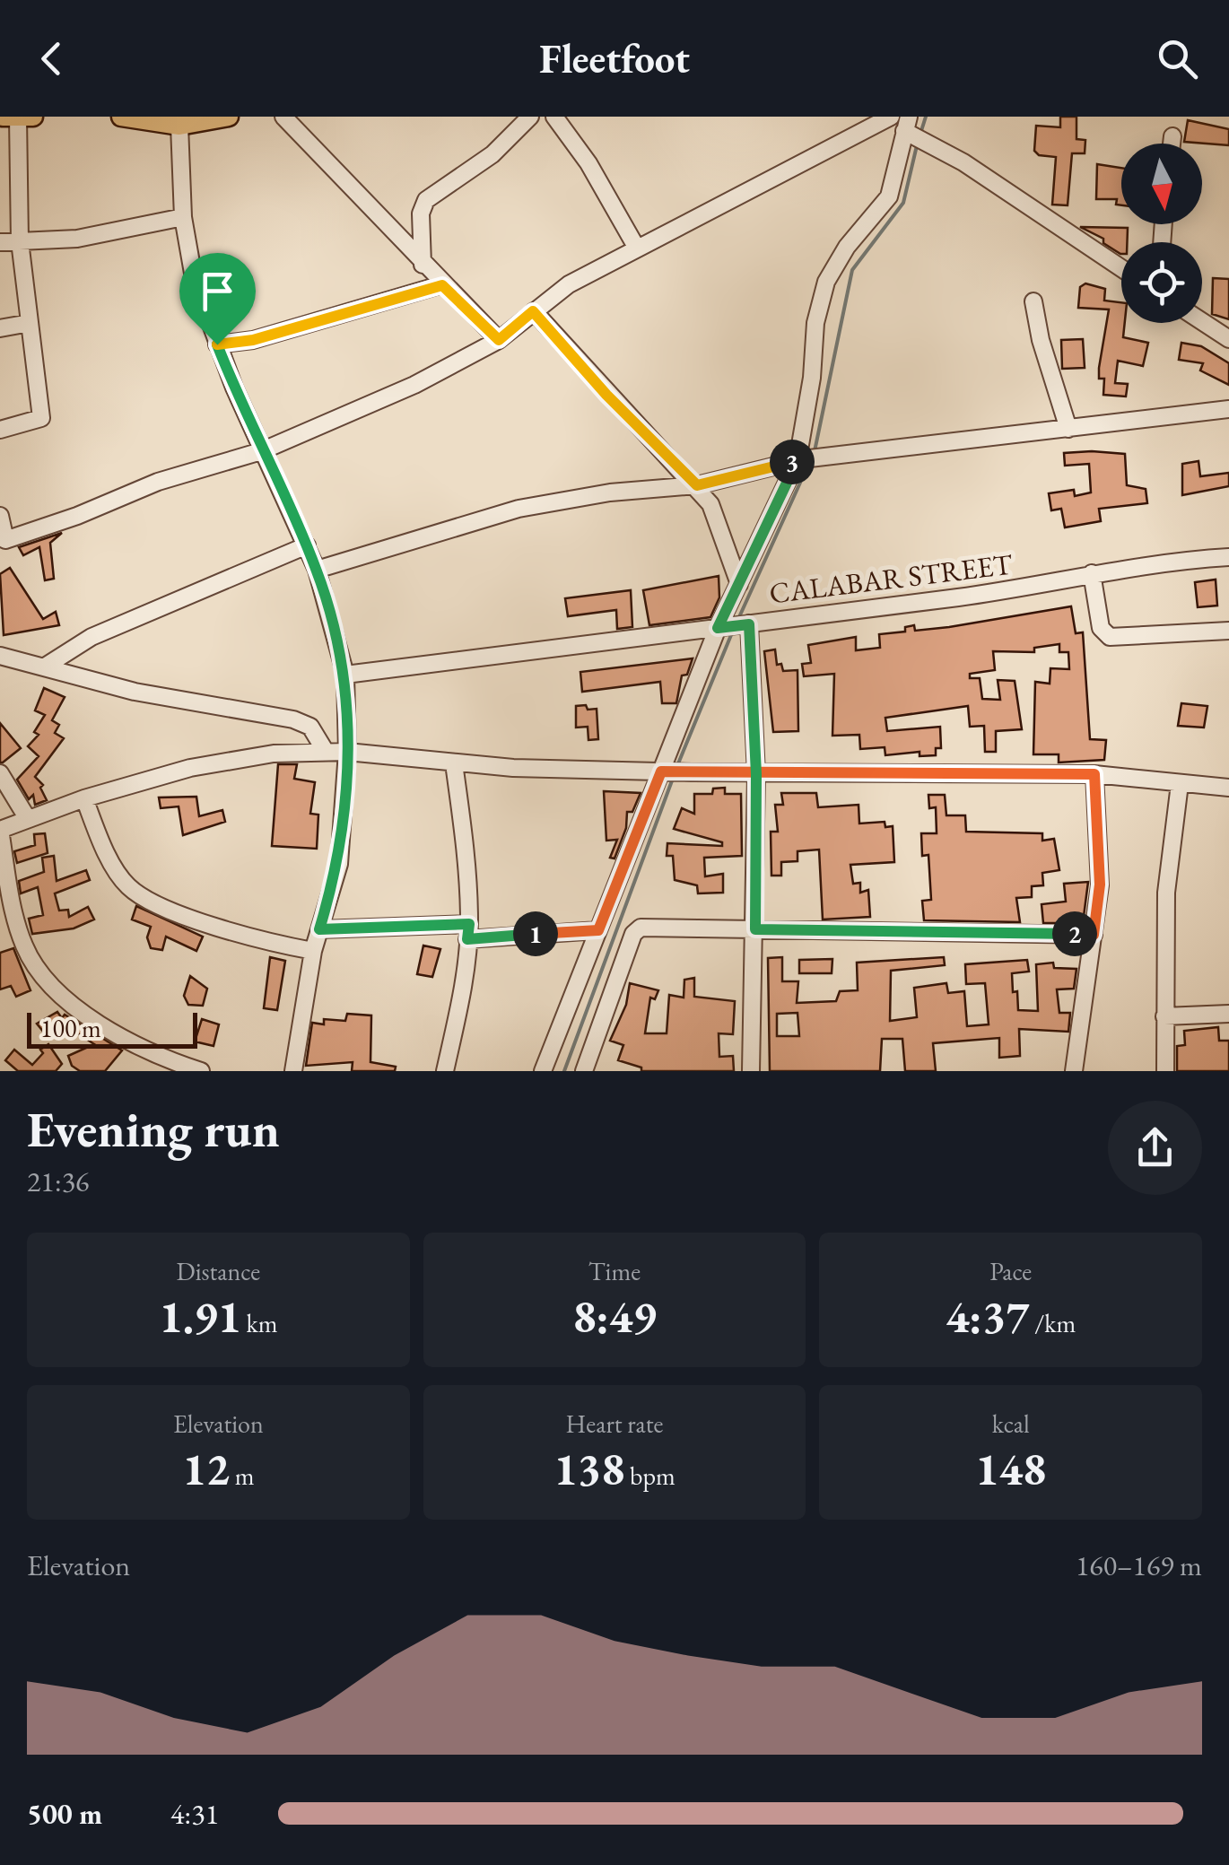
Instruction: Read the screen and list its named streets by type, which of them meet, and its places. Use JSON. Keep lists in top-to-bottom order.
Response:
{
  "streets": {
    "street": ["CALABAR STREET"]
  },
  "scale_bar": "100 m",
  "north": "bottom",
  "page": {
    "header": "Fleetfoot",
    "pins": ["3", "1", "2"],
    "scale": "100 m",
    "heading": ["Evening run", "21:36"],
    "stats": [
      ["Distance", "1.91 km"],
      ["Time", "8:49"],
      ["Pace", "4:37 /km"],
      ["Elevation", "12 m"],
      ["Heart rate", "138 bpm"],
      ["kcal", "148"]
    ],
    "chart": ["Elevation", "160–169 m"],
    "list": [
      {
        "name": "500 m",
        "note": "4:31"
      }
    ]
  }
}
